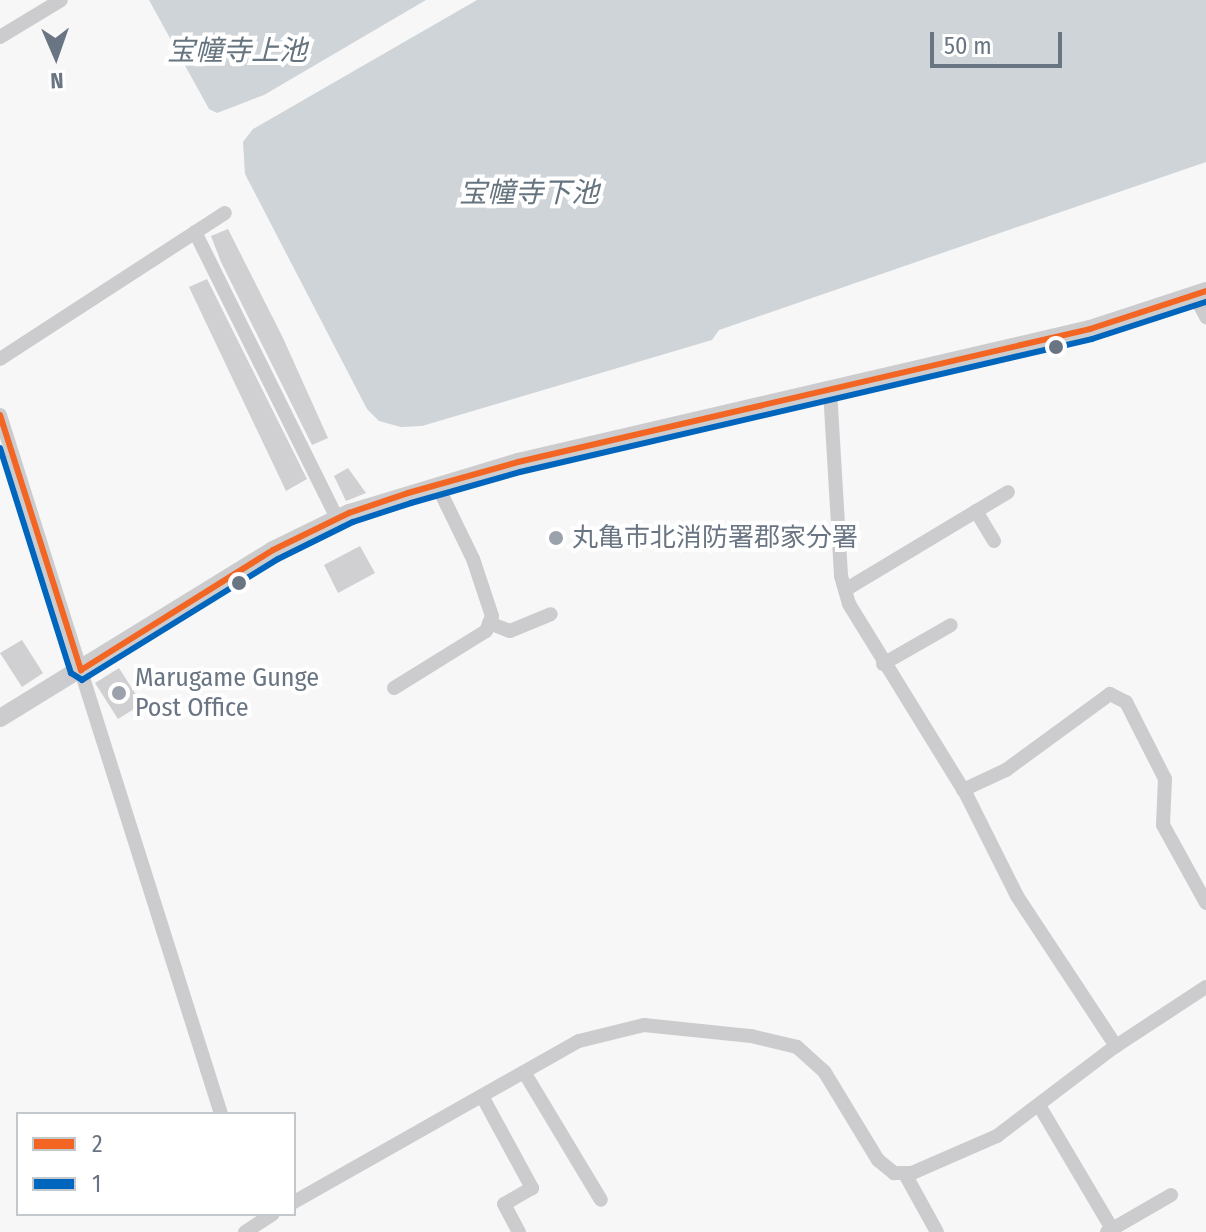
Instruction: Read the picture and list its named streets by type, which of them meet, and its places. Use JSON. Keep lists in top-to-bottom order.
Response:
{
  "water": ["宝幢寺上池", "宝幢寺下池"],
  "places": ["丸亀市北消防署郡家分署", "Marugame Gunge Post Office"],
  "lines": ["transit line 2", "transit line 1"],
  "legend": ["2", "1"],
  "scale_bar": "50 m",
  "north": "bottom"
}
